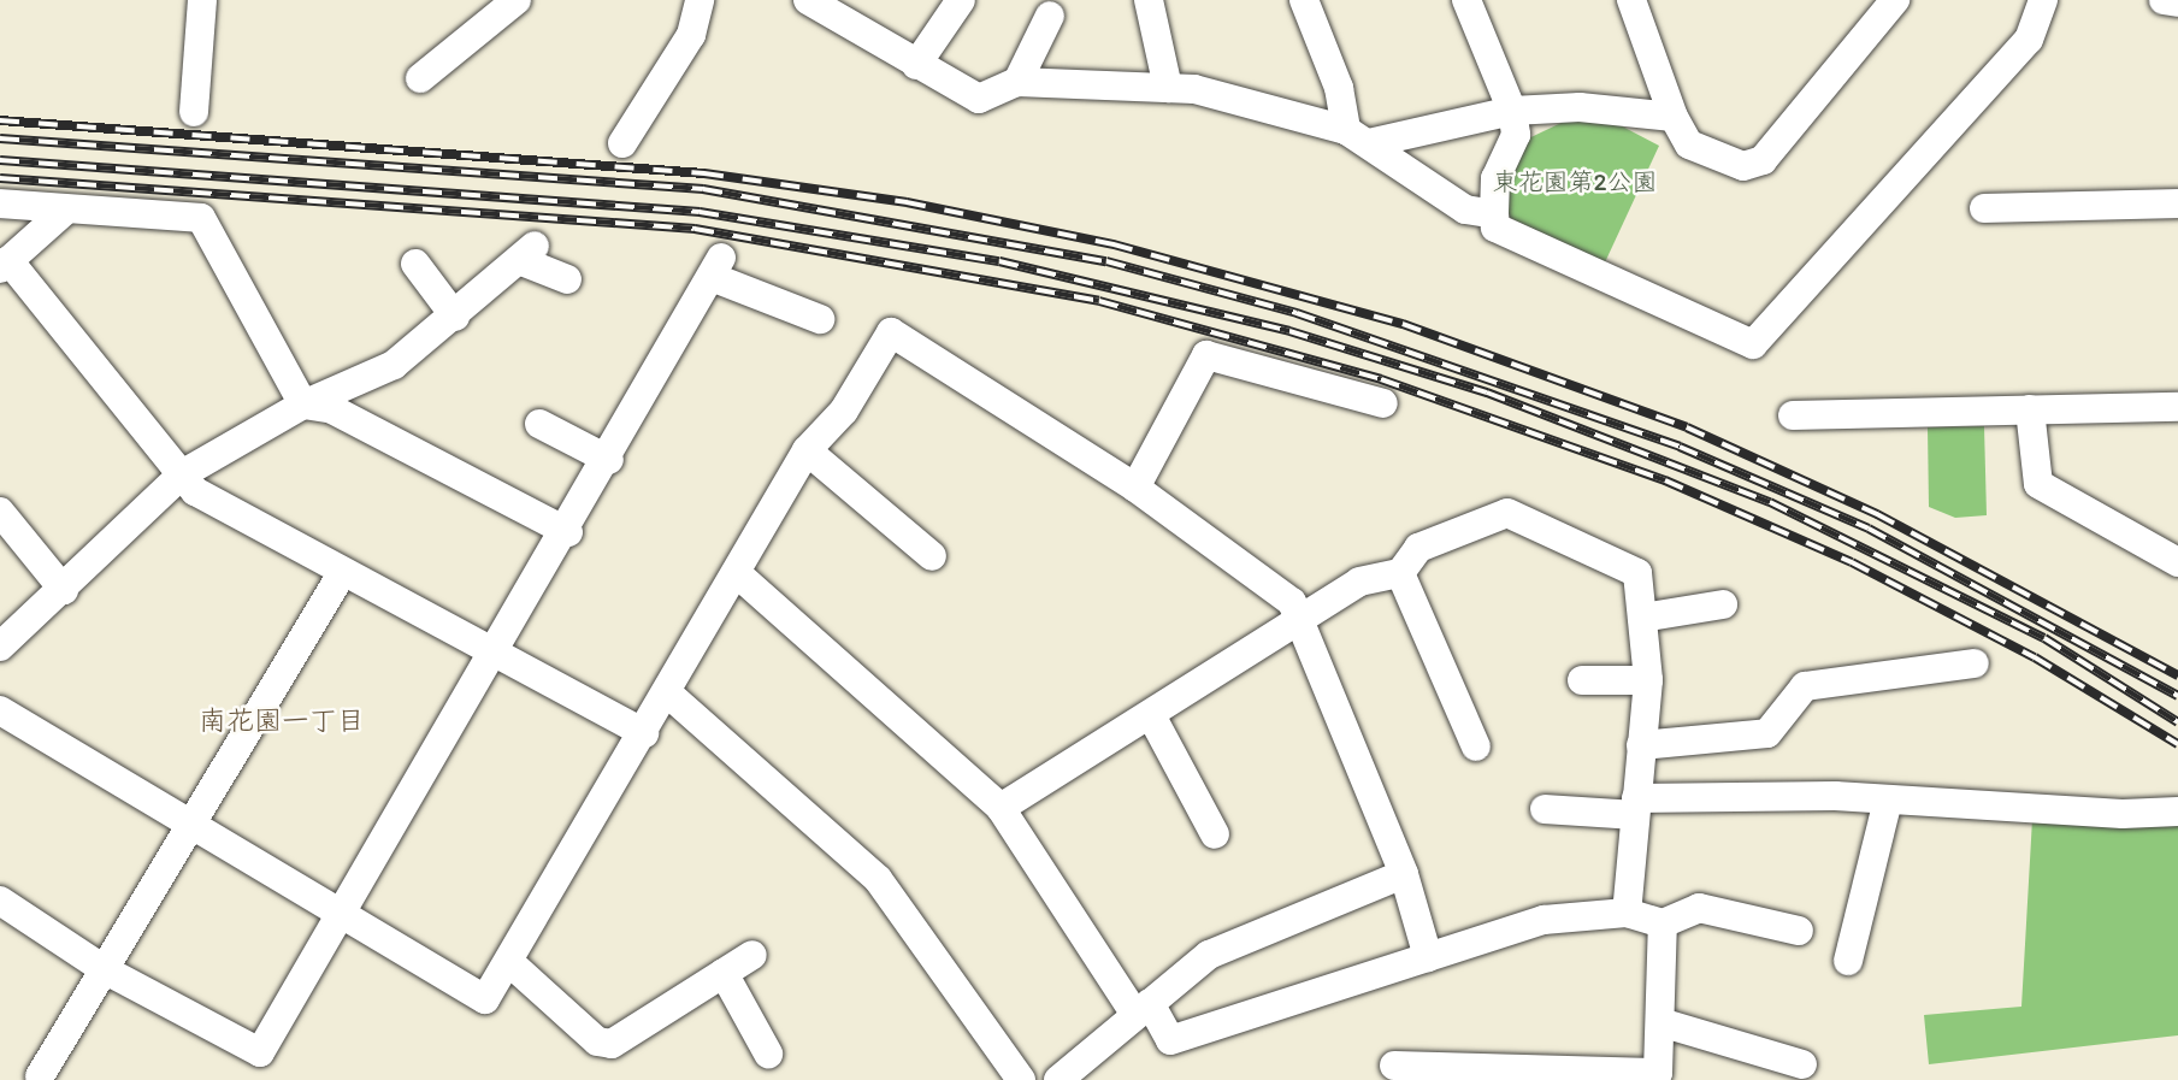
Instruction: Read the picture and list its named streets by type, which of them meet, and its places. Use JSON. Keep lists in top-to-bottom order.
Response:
{
  "districts": ["南花園一丁目"],
  "parks": ["東花園第2公園"]
}
